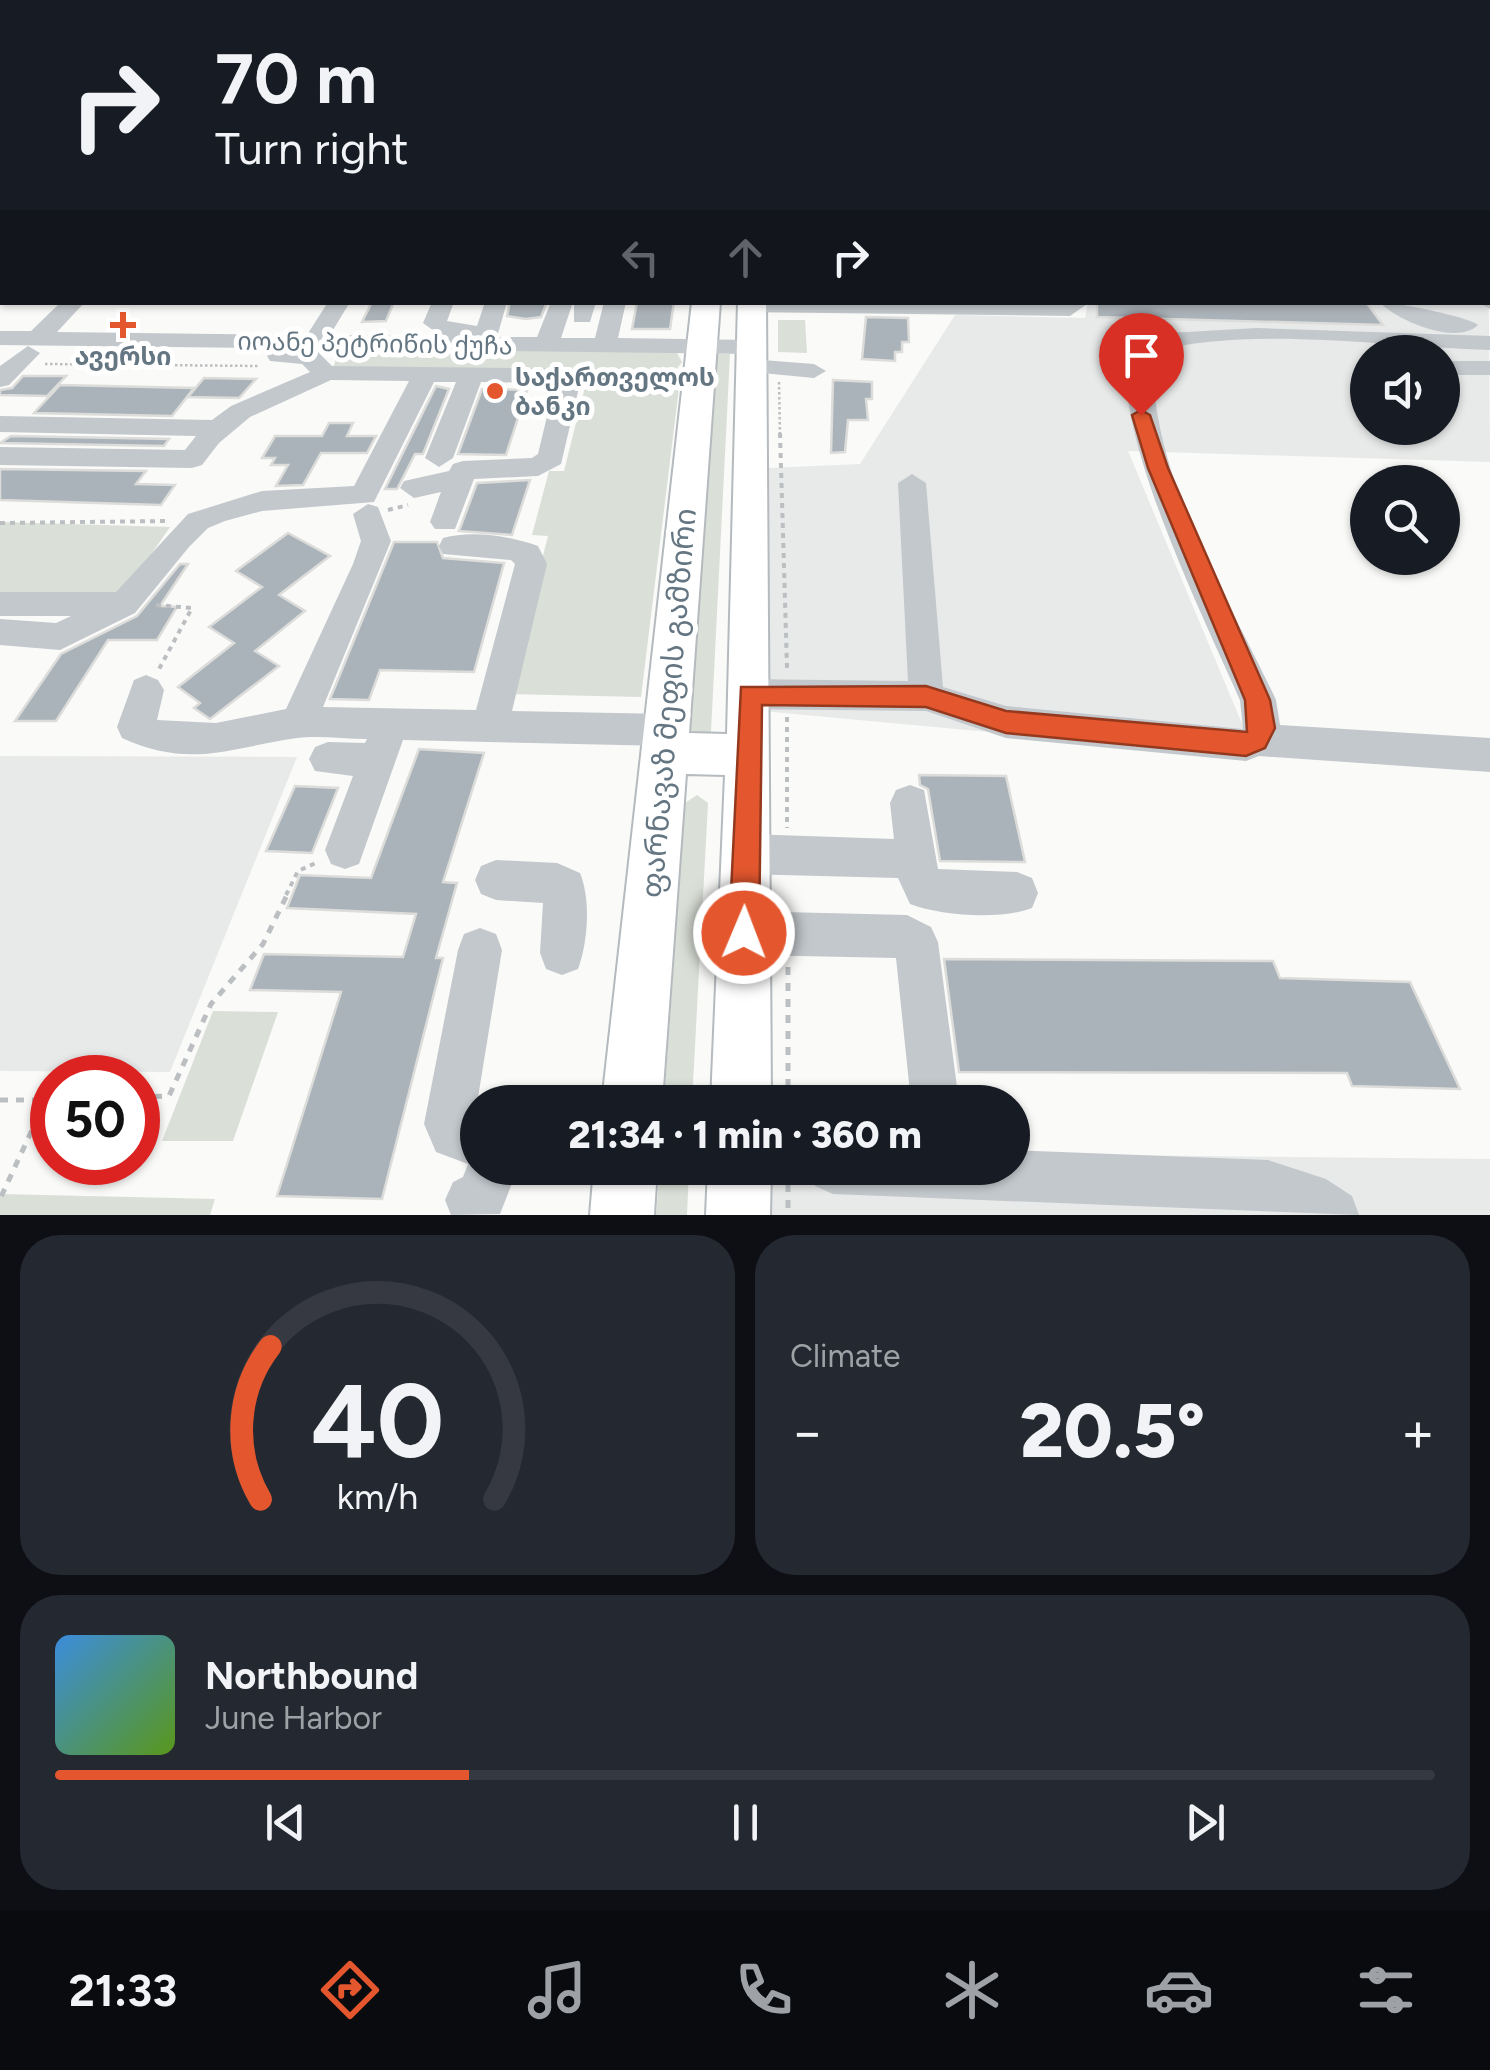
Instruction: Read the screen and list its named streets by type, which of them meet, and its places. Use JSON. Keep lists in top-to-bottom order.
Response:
{
  "streets": {
    "main road": ["ფარნავაზ მეფის გამზირი"],
    "street": ["იოანე პეტრიწის ქუჩა"]
  },
  "crossings": [
    ["იოანე პეტრიწის ქუჩა", "ფარნავაზ მეფის გამზირი"]
  ],
  "places": {
    "health": ["ავერსი"],
    "other": ["საქართველოს ბანკი"]
  },
  "page": {
    "turn": ["70 m", "Turn right"],
    "limit": "50",
    "trip": "21:34 · 1 min · 360 m",
    "tile": "Climate",
    "heat": ["−", "20.5°", "+"],
    "song": ["Northbound", "June Harbor"],
    "tabs": "21:33",
    "gauge": ["40", "km/h"]
  }
}
